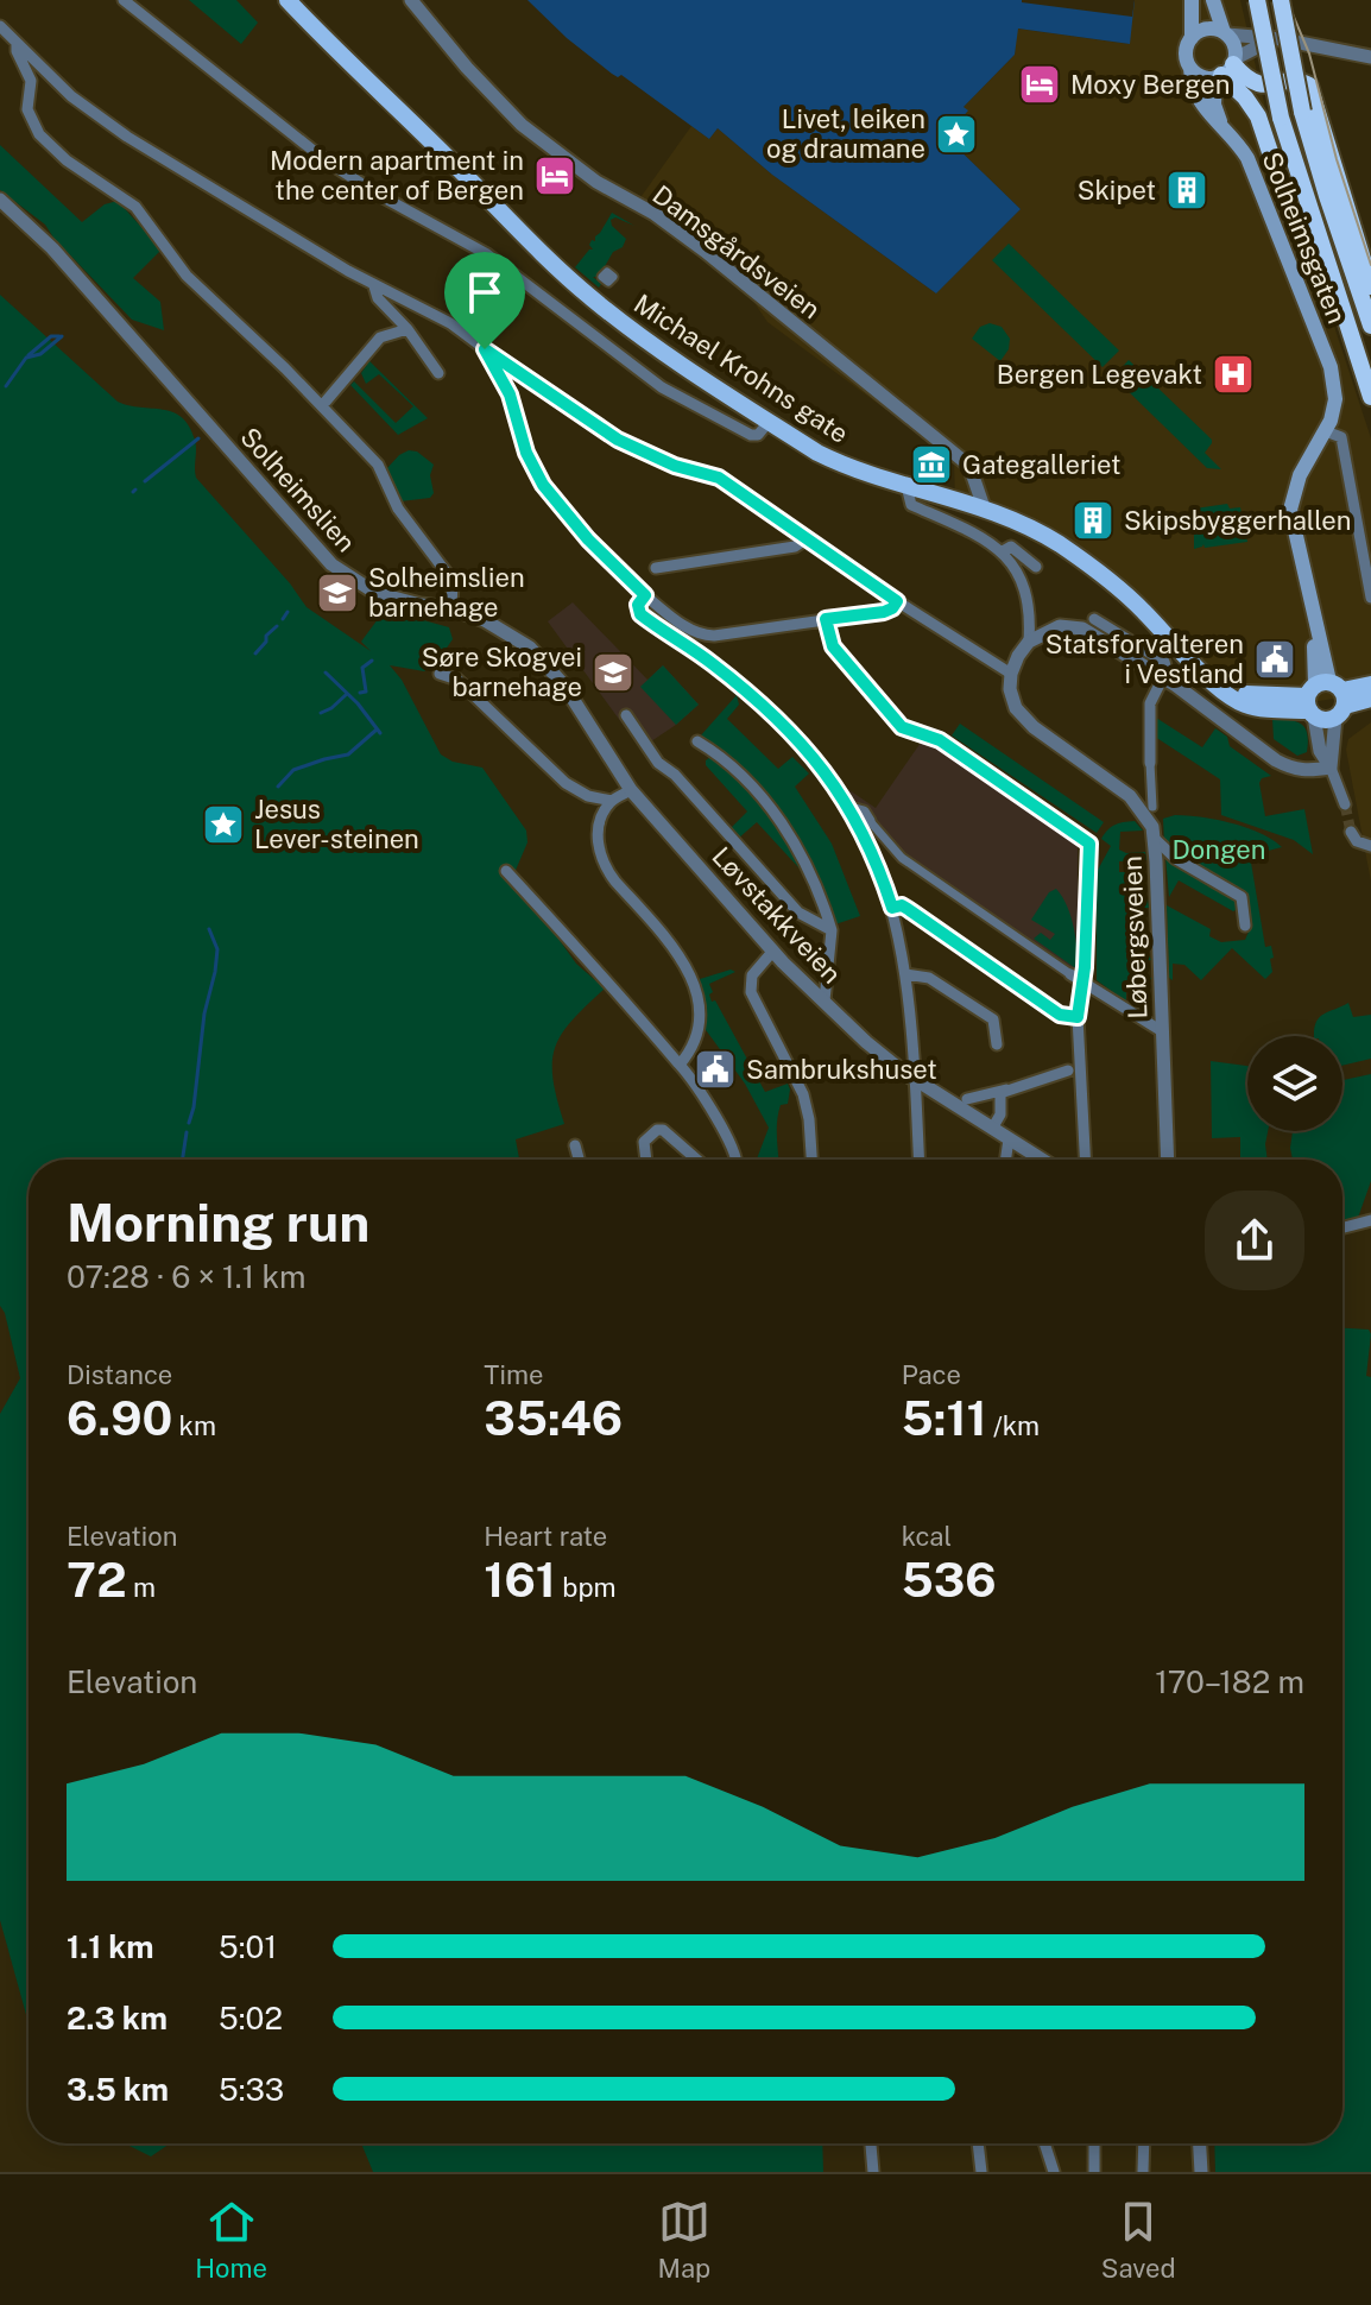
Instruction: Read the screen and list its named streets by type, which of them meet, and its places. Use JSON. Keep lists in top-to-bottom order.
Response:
{
  "streets": {
    "main road": ["Solheimsgaten", "Michael Krohns gate"],
    "street": [
      "Damsgårdsveien",
      "Solheimslien",
      "Løvstakkveien",
      "Løbergsveien"
    ]
  },
  "crossings": [
    ["Solheimsgaten", "Michael Krohns gate"],
    ["Damsgårdsveien", "Michael Krohns gate"],
    ["Solheimslien", "Løvstakkveien"]
  ],
  "parks": ["Dongen"],
  "places": {
    "hotel": ["Moxy Bergen", "Modern apartment in the center of Bergen"],
    "place": ["Livet, leiken og draumane", "Jesus Lever-steinen"],
    "building": ["Skipet", "Skipsbyggerhallen"],
    "hospital": ["Bergen Legevakt"],
    "museum": ["Gategalleriet"],
    "school or university": ["Solheimslien barnehage", "Søre Skogvei barnehage"],
    "public building": ["Statsforvalteren i Vestland", "Sambrukshuset"]
  },
  "page": {
    "heading": ["Morning run", "07:28 · 6 × 1.1 km"],
    "stats": [
      ["Distance", "6.90 km"],
      ["Time", "35:46"],
      ["Pace", "5:11 /km"],
      ["Elevation", "72 m"],
      ["Heart rate", "161 bpm"],
      ["kcal", "536"]
    ],
    "chart": ["Elevation", "170–182 m"],
    "list": [
      {
        "name": "1.1 km",
        "note": "5:01"
      },
      {
        "name": "2.3 km",
        "note": "5:02"
      },
      {
        "name": "3.5 km",
        "note": "5:33"
      }
    ],
    "tabs": ["Home", "Map", "Saved"]
  }
}
